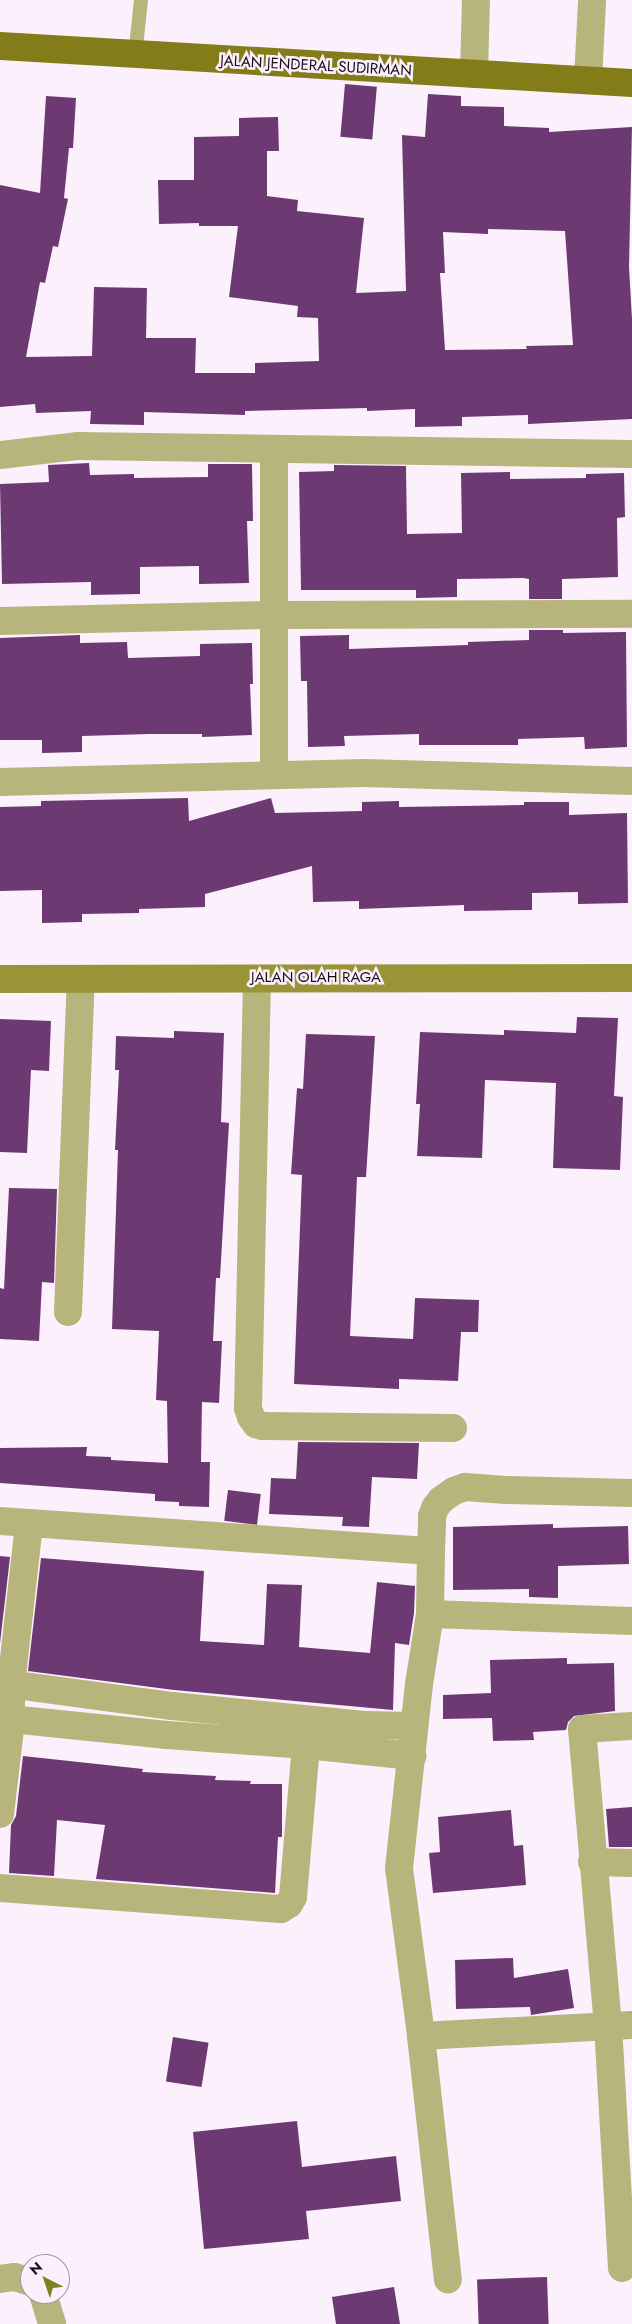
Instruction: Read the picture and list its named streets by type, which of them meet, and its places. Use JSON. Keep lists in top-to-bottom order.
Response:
{
  "streets": {
    "main road": ["JALAN JENDERAL SUDIRMAN"],
    "street": ["JALAN OLAH RAGA"]
  },
  "north": "top left"
}
